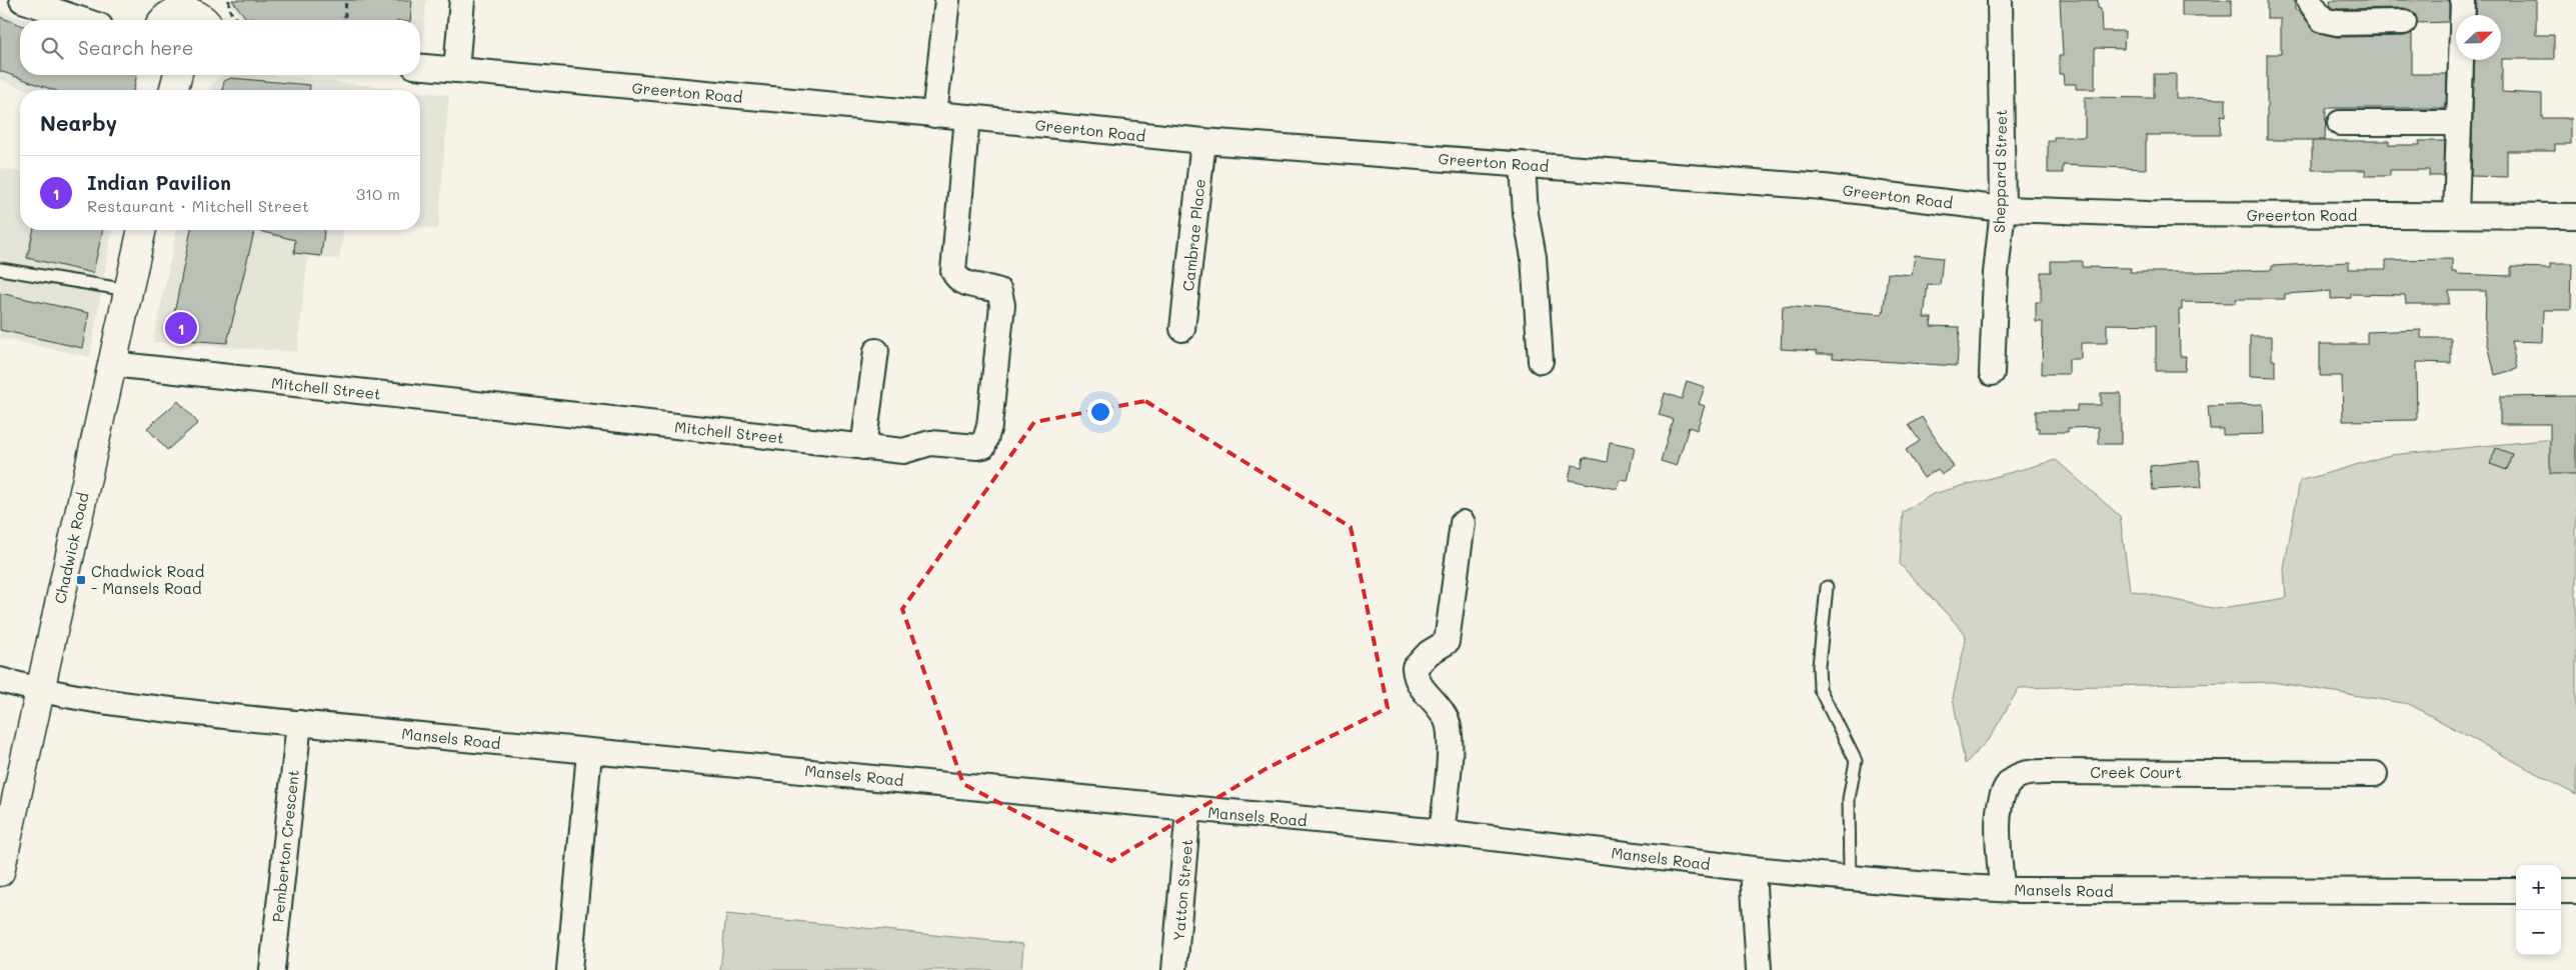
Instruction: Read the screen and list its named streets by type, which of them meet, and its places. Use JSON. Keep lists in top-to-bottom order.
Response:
{
  "streets": {
    "street": [
      "Greerton Road",
      "Sheppard Street",
      "Cambrae Place",
      "Mitchell Street",
      "Chadwick Road",
      "Mansels Road",
      "Creek Court",
      "Pemberton Crescent",
      "Yatton Street"
    ]
  },
  "crossings": [
    ["Greerton Road", "Sheppard Street"],
    ["Greerton Road", "Cambrae Place"],
    ["Greerton Road", "Mitchell Street"],
    ["Mitchell Street", "Chadwick Road"],
    ["Chadwick Road", "Mansels Road"],
    ["Mansels Road", "Creek Court"],
    ["Mansels Road", "Pemberton Crescent"],
    ["Mansels Road", "Yatton Street"]
  ],
  "places": {
    "transit": ["Chadwick Road - Mansels Road"]
  },
  "north": "right",
  "page": {
    "search": "Search here",
    "heading": "Nearby",
    "list": [
      {
        "mark": "1",
        "name": "Indian Pavilion",
        "note": "Restaurant · Mitchell Street",
        "value": "310 m"
      }
    ],
    "pins": "1",
    "map_buttons": ["+", "−"]
  }
}
